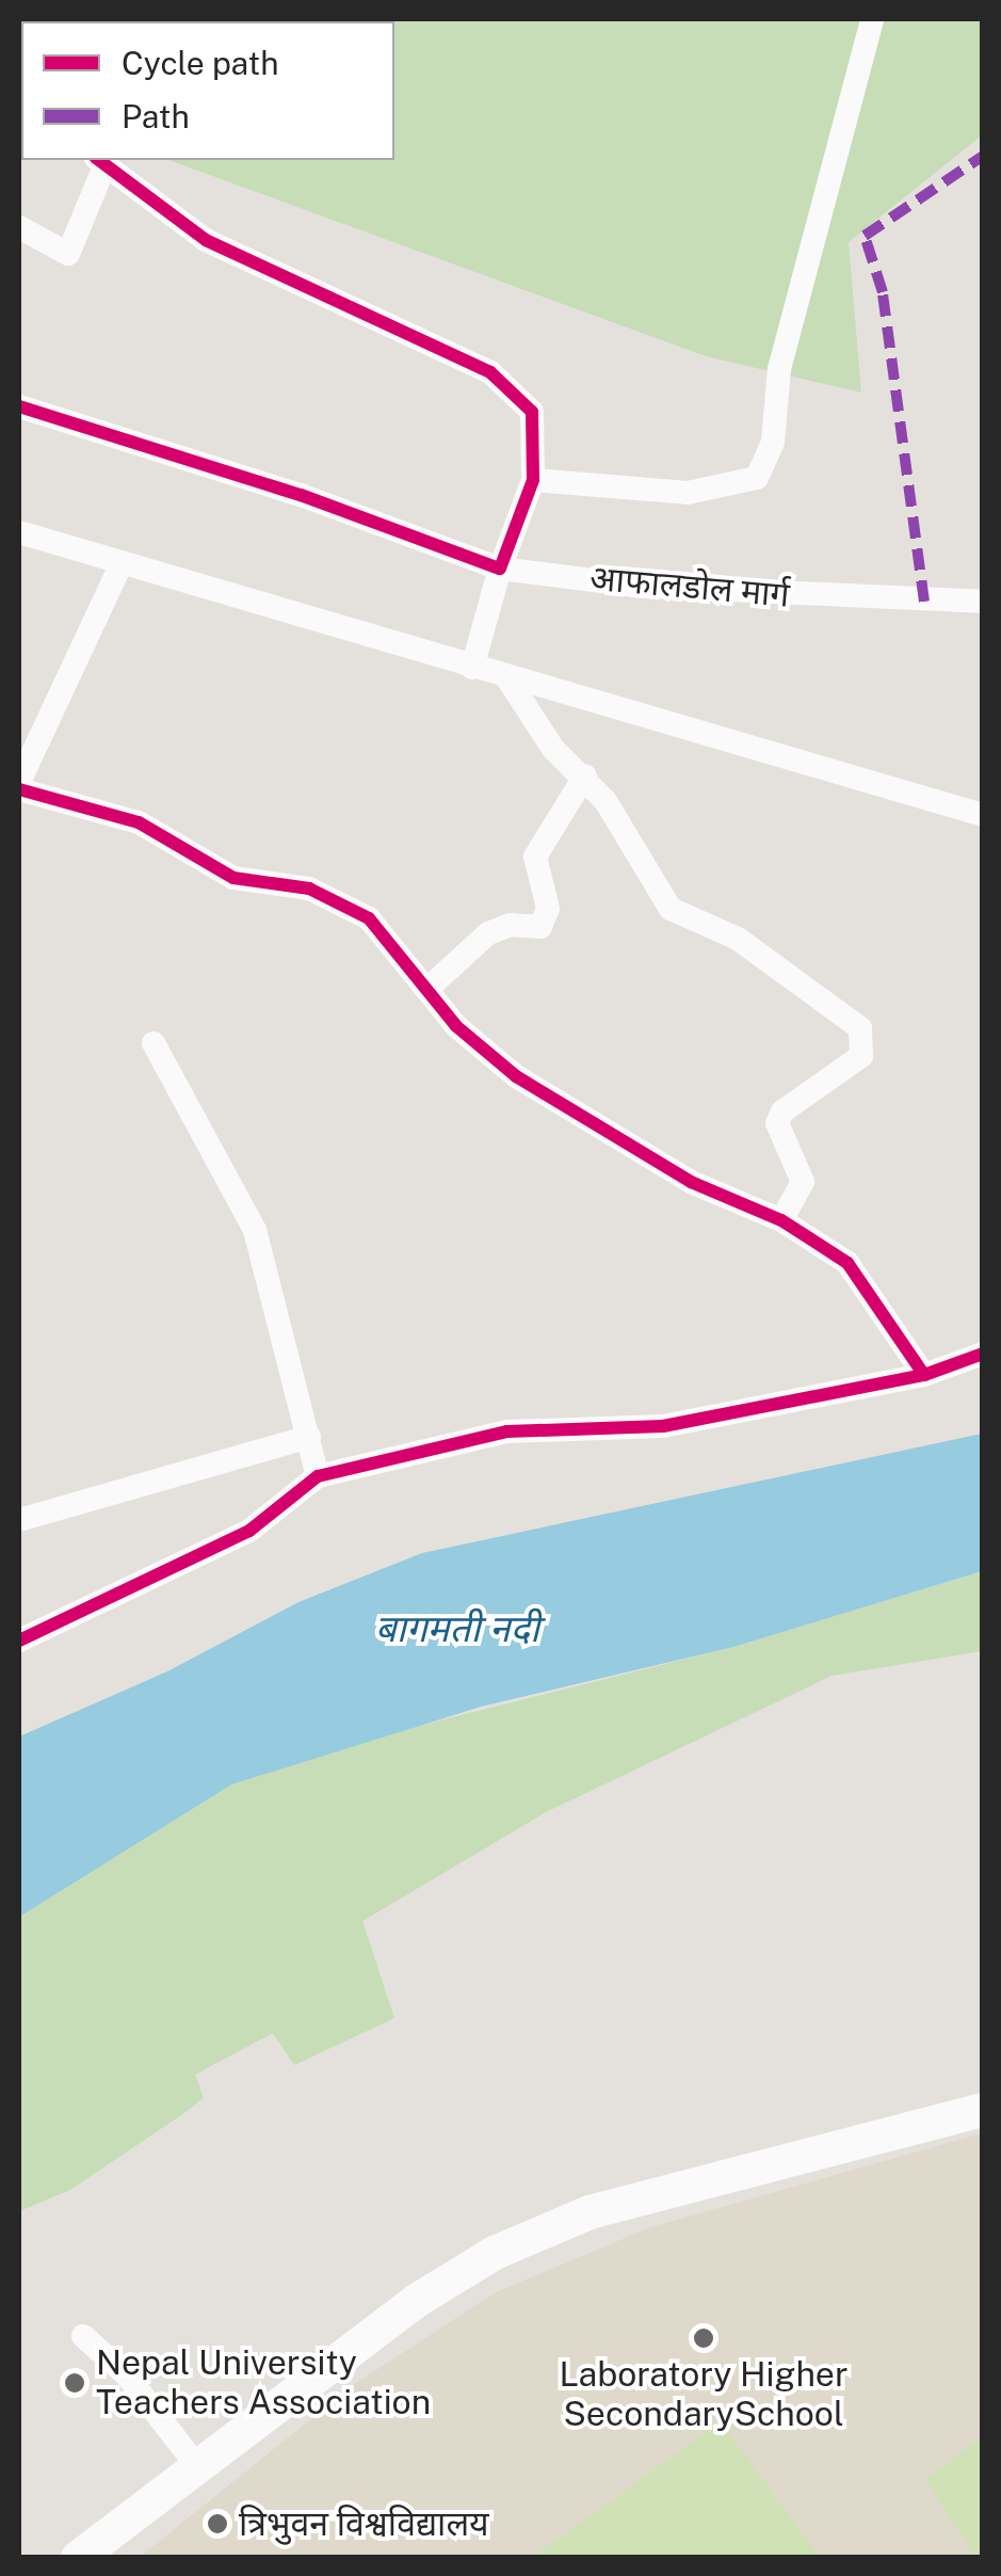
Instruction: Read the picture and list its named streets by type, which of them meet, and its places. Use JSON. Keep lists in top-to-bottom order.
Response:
{
  "streets": {
    "street": ["आफालडोल मार्ग"]
  },
  "water": ["बागमती नदी"],
  "places": ["Laboratory Higher SecondarySchool", "Nepal University Teachers Association", "त्रिभुवन विश्वविद्यालय"],
  "legend": ["Cycle path", "Path"]
}
